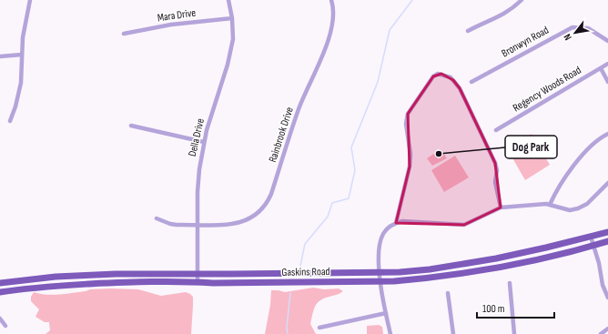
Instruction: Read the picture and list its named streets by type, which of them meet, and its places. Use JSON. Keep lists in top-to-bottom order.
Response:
{
  "streets": {
    "main road": ["Gaskins Road"],
    "street": [
      "Mara Drive",
      "Bronwyn Road",
      "Regency Woods Road",
      "Rainbrook Drive",
      "Della Drive"
    ]
  },
  "crossings": [
    ["Mara Drive", "Della Drive"],
    ["Rainbrook Drive", "Della Drive"],
    ["Della Drive", "Gaskins Road"]
  ],
  "places": ["Dog Park"],
  "scale_bar": "100 m",
  "north": "bottom left"
}
